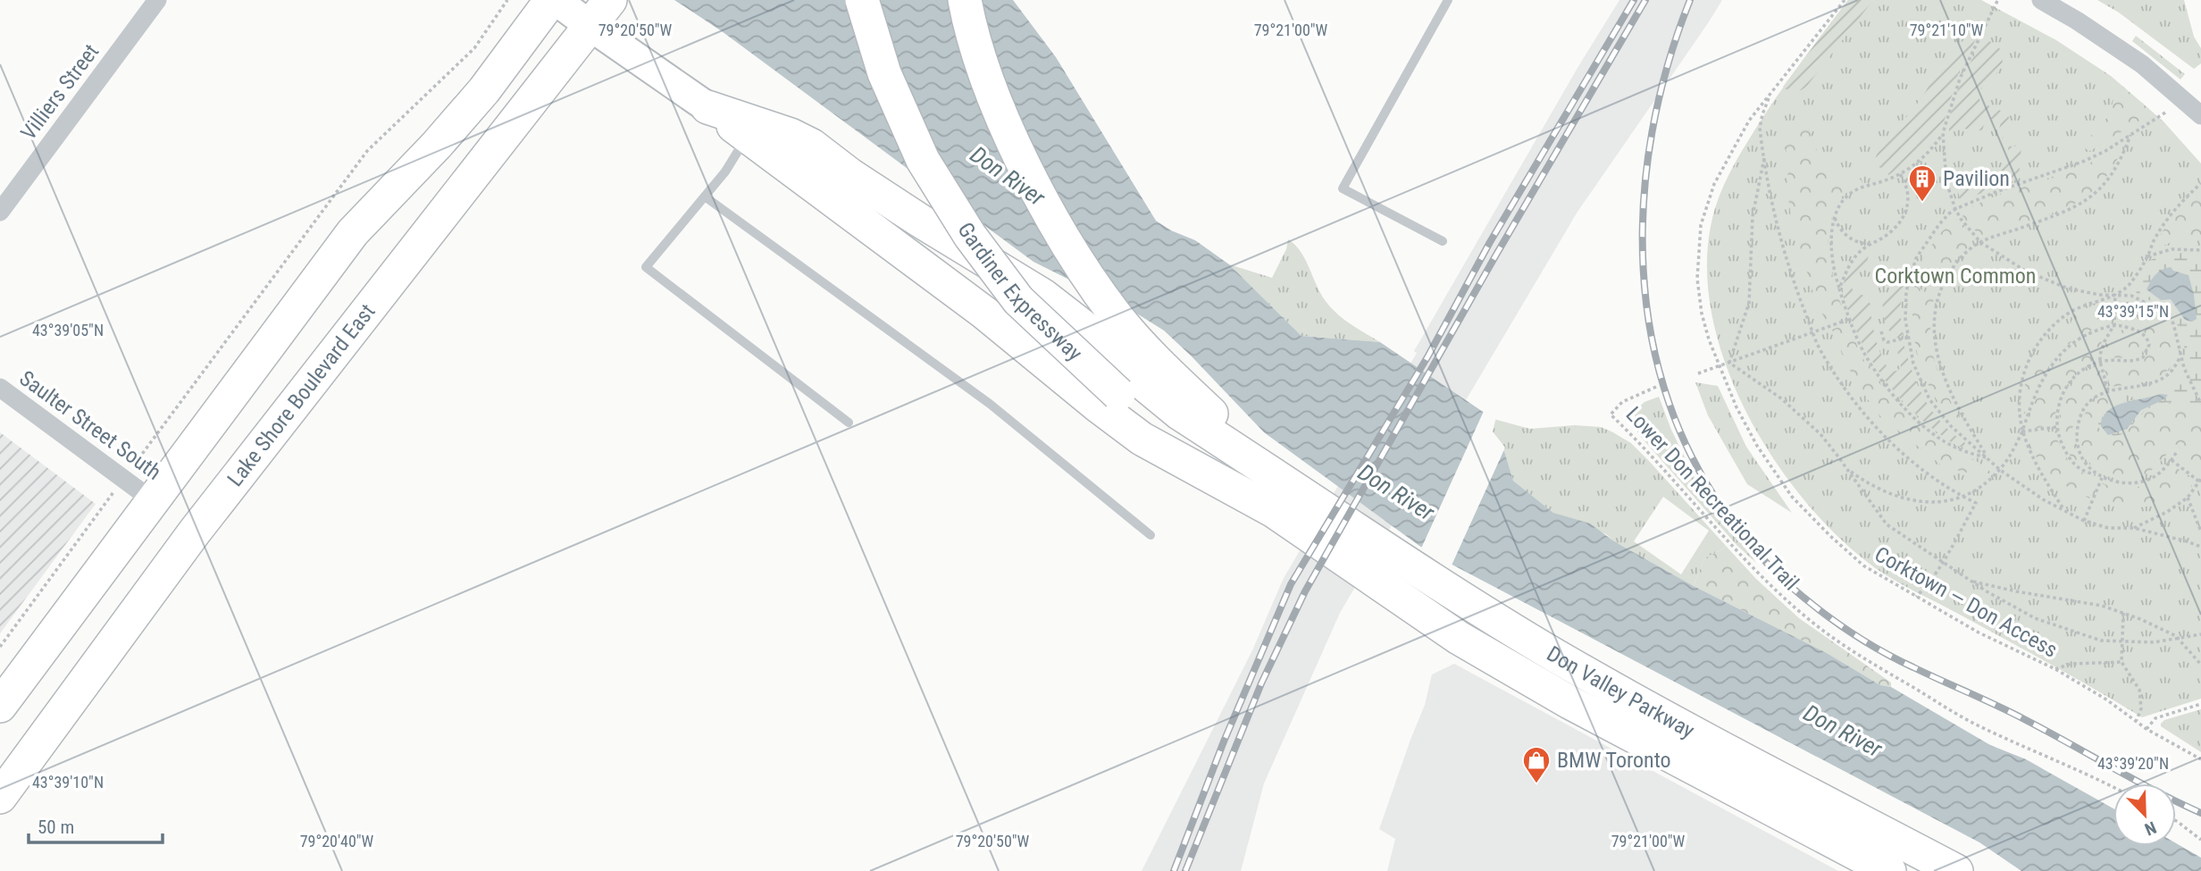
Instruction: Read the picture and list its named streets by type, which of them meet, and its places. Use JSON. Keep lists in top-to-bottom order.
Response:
{
  "streets": {
    "highway": ["Gardiner Expressway", "Lake Shore Boulevard East", "Don Valley Parkway"],
    "street": ["Villiers Street", "Saulter Street South"],
    "path": ["Lower Don Recreational Trail", "Corktown — Don Access"]
  },
  "crossings": [
    ["Gardiner Expressway", "Don Valley Parkway"]
  ],
  "water": ["Don River"],
  "parks": ["Corktown Common"],
  "places": {
    "building": ["Pavilion"],
    "shop": ["BMW Toronto"]
  },
  "scale_bar": "50 m",
  "north": "bottom right",
  "coordinates": [
    "79°20'50\"W",
    "79°21'00\"W",
    "79°21'10\"W",
    "43°39'15\"N",
    "43°39'05\"N",
    "43°39'20\"N",
    "43°39'10\"N",
    "79°20'40\"W"
  ]
}
